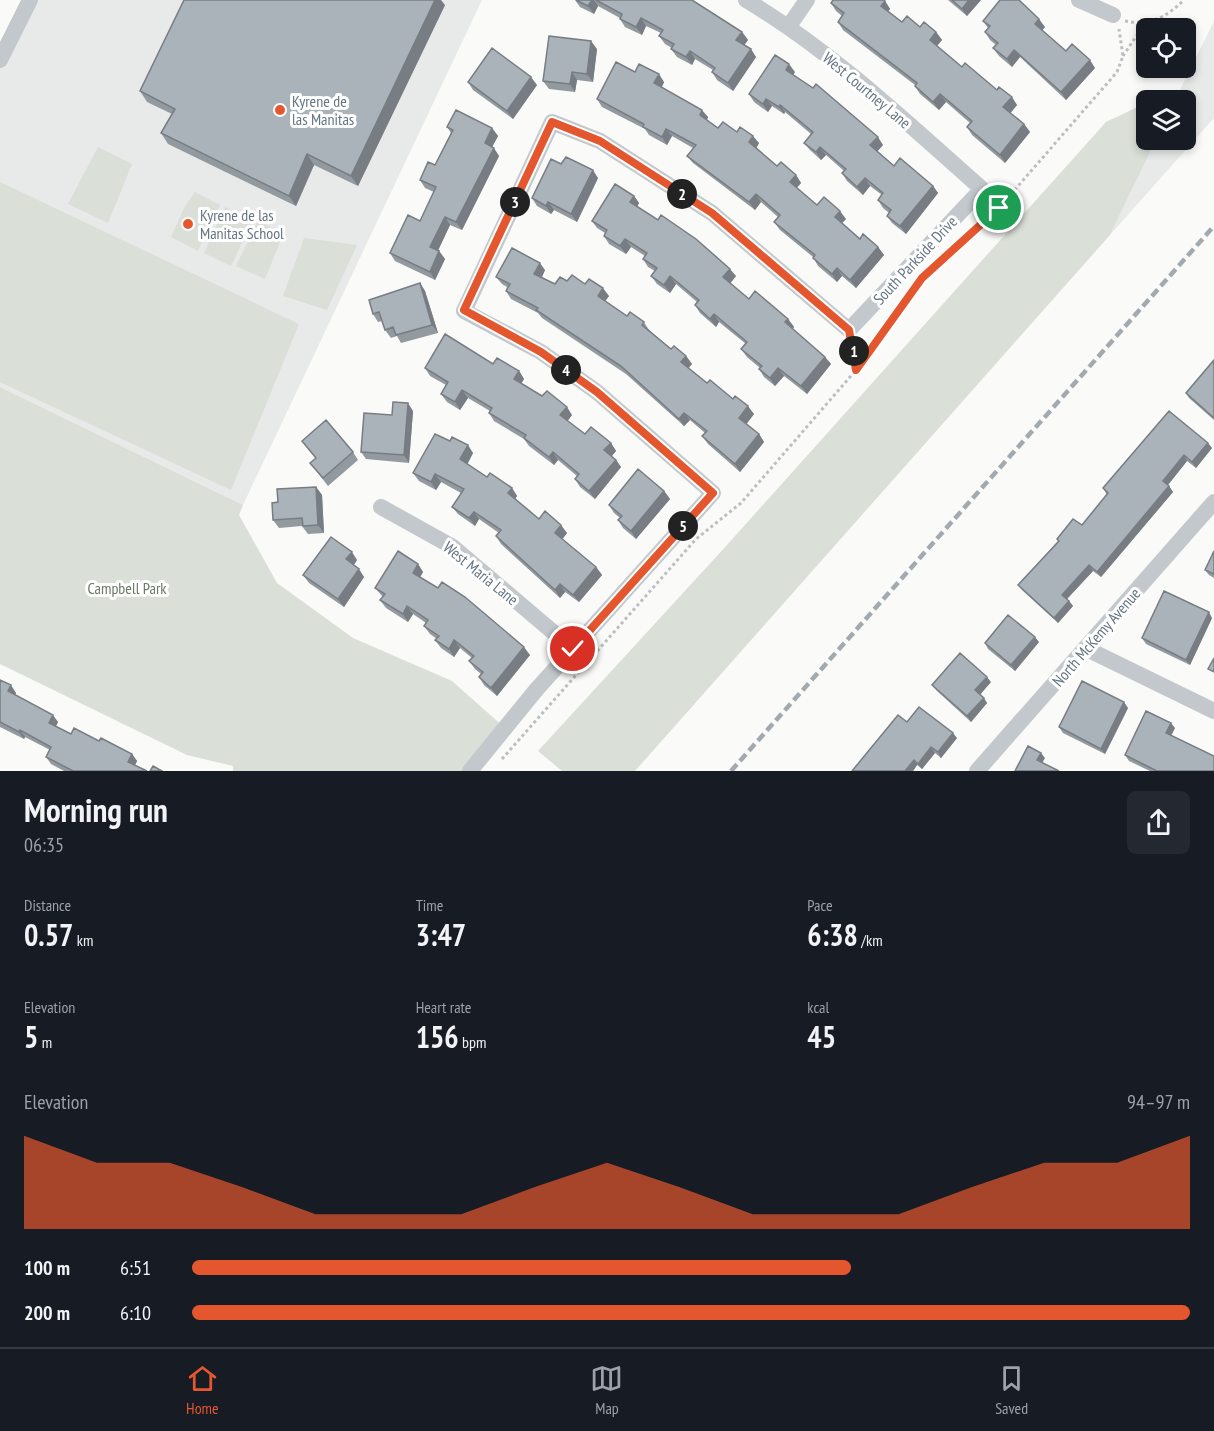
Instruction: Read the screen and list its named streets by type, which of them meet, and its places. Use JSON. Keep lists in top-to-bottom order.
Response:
{
  "streets": {
    "street": [
      "West Courtney Lane",
      "South Parkside Drive",
      "West Maria Lane",
      "North McKemy Avenue"
    ]
  },
  "crossings": [
    ["West Courtney Lane", "South Parkside Drive"]
  ],
  "parks": ["Campbell Park"],
  "places": ["Kyrene de las Manitas", "Kyrene de las Manitas School"],
  "page": {
    "pins": [
      "2",
      "3",
      "1",
      "4",
      "5"
    ],
    "heading": ["Morning run", "06:35"],
    "stats": [
      ["Distance", "0.57 km"],
      ["Time", "3:47"],
      ["Pace", "6:38 /km"],
      ["Elevation", "5 m"],
      ["Heart rate", "156 bpm"],
      ["kcal", "45"]
    ],
    "chart": ["Elevation", "94–97 m"],
    "list": [
      {
        "name": "100 m",
        "note": "6:51"
      },
      {
        "name": "200 m",
        "note": "6:10"
      }
    ],
    "tabs": ["Home", "Map", "Saved"]
  }
}
